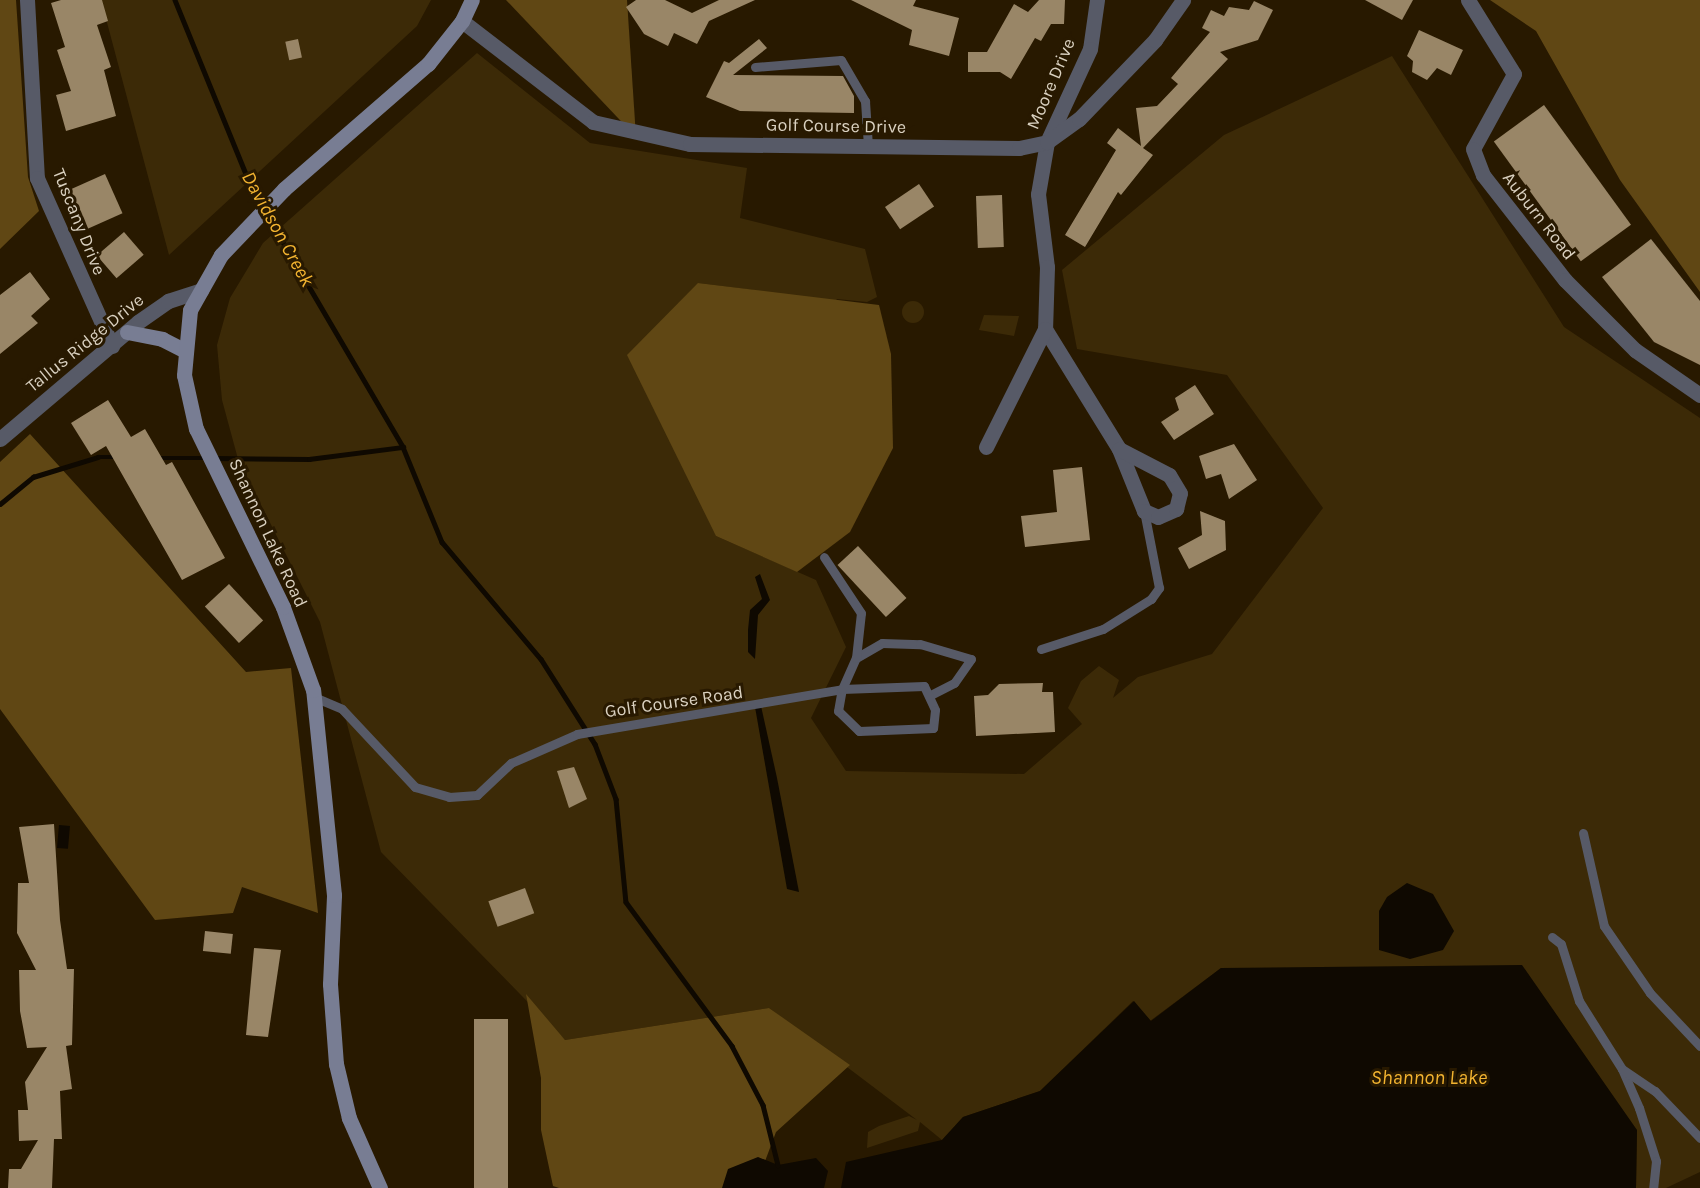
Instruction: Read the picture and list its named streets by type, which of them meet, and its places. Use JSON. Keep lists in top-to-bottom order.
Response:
{
  "streets": {
    "main road": ["Shannon Lake Road"],
    "street": [
      "Moore Drive",
      "Golf Course Drive",
      "Auburn Road",
      "Tuscany Drive",
      "Tallus Ridge Drive"
    ],
    "lane": ["Golf Course Road"]
  },
  "crossings": [
    ["Moore Drive", "Golf Course Drive"],
    ["Golf Course Drive", "Shannon Lake Road"],
    ["Tuscany Drive", "Tallus Ridge Drive"],
    ["Tallus Ridge Drive", "Shannon Lake Road"],
    ["Shannon Lake Road", "Golf Course Road"]
  ],
  "water": ["Davidson Creek", "Shannon Lake"]
}
